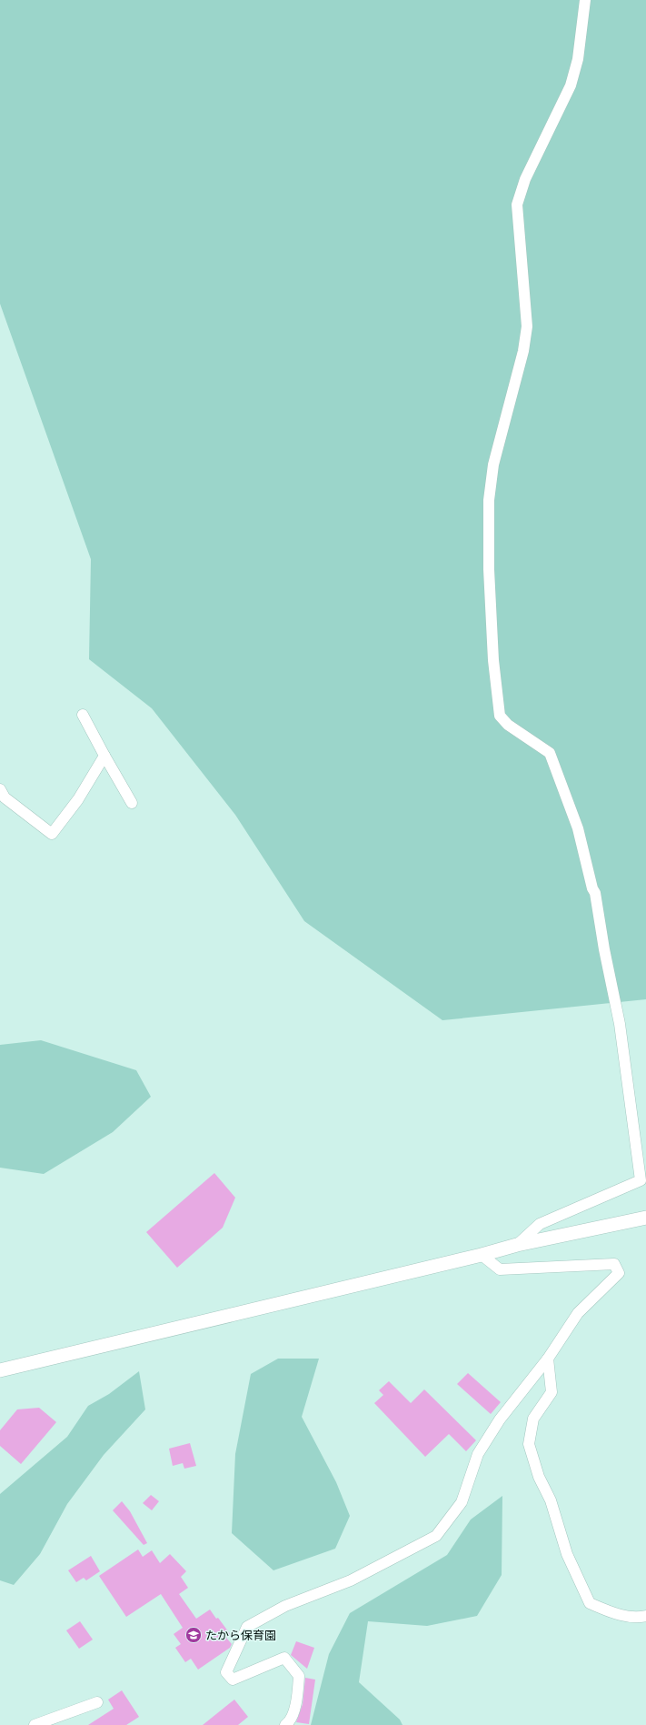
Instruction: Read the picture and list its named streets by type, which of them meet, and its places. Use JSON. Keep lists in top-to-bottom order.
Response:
{
  "places": {
    "school or university": ["たから保育園"]
  }
}
